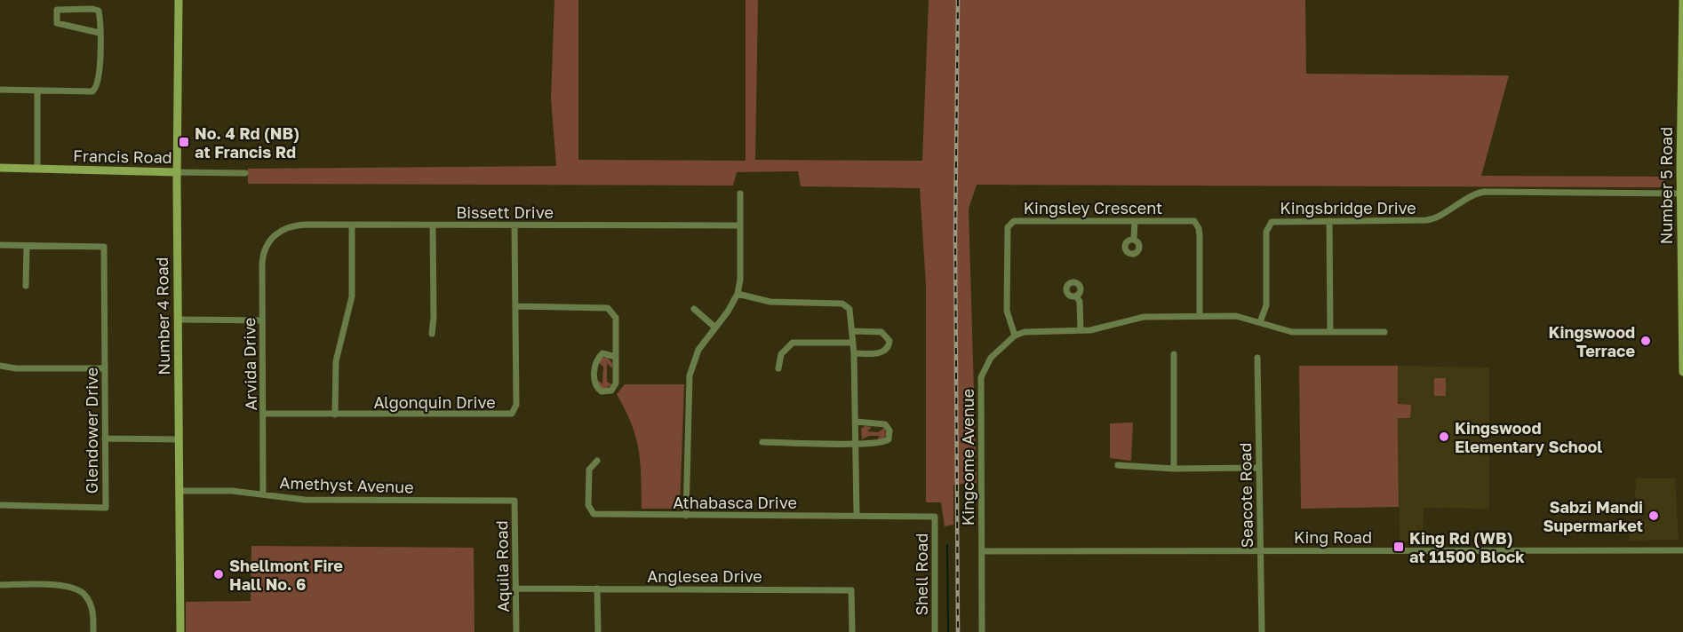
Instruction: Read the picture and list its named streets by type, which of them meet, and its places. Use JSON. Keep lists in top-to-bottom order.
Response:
{
  "streets": {
    "main road": ["Francis Road", "Number 5 Road", "Number 4 Road"],
    "street": [
      "Kingsley Crescent",
      "Kingsbridge Drive",
      "Bissett Drive",
      "Arvida Drive",
      "Algonquin Drive",
      "Glendower Drive",
      "Kingcome Avenue",
      "Amethyst Avenue",
      "Seacote Road",
      "Athabasca Drive",
      "King Road",
      "Aquila Road",
      "Shell Road",
      "Anglesea Drive"
    ]
  },
  "crossings": [
    ["Francis Road", "Number 4 Road"],
    ["Number 5 Road", "Kingsbridge Drive"],
    ["Kingsley Crescent", "Kingcome Avenue"],
    ["Bissett Drive", "Arvida Drive"],
    ["Bissett Drive", "Algonquin Drive"],
    ["Number 4 Road", "Amethyst Avenue"],
    ["Arvida Drive", "Algonquin Drive"],
    ["Arvida Drive", "Amethyst Avenue"],
    ["Kingcome Avenue", "King Road"],
    ["Amethyst Avenue", "Aquila Road"],
    ["Seacote Road", "King Road"],
    ["Athabasca Drive", "Shell Road"],
    ["Aquila Road", "Anglesea Drive"]
  ],
  "places": {
    "transit": ["No. 4 Rd (NB) at Francis Rd", "King Rd (WB) at 11500 Block"],
    "other": [
      "Kingswood Terrace",
      "Kingswood Elementary School",
      "Sabzi Mandi Supermarket",
      "Shellmont Fire Hall No. 6"
    ]
  }
}
